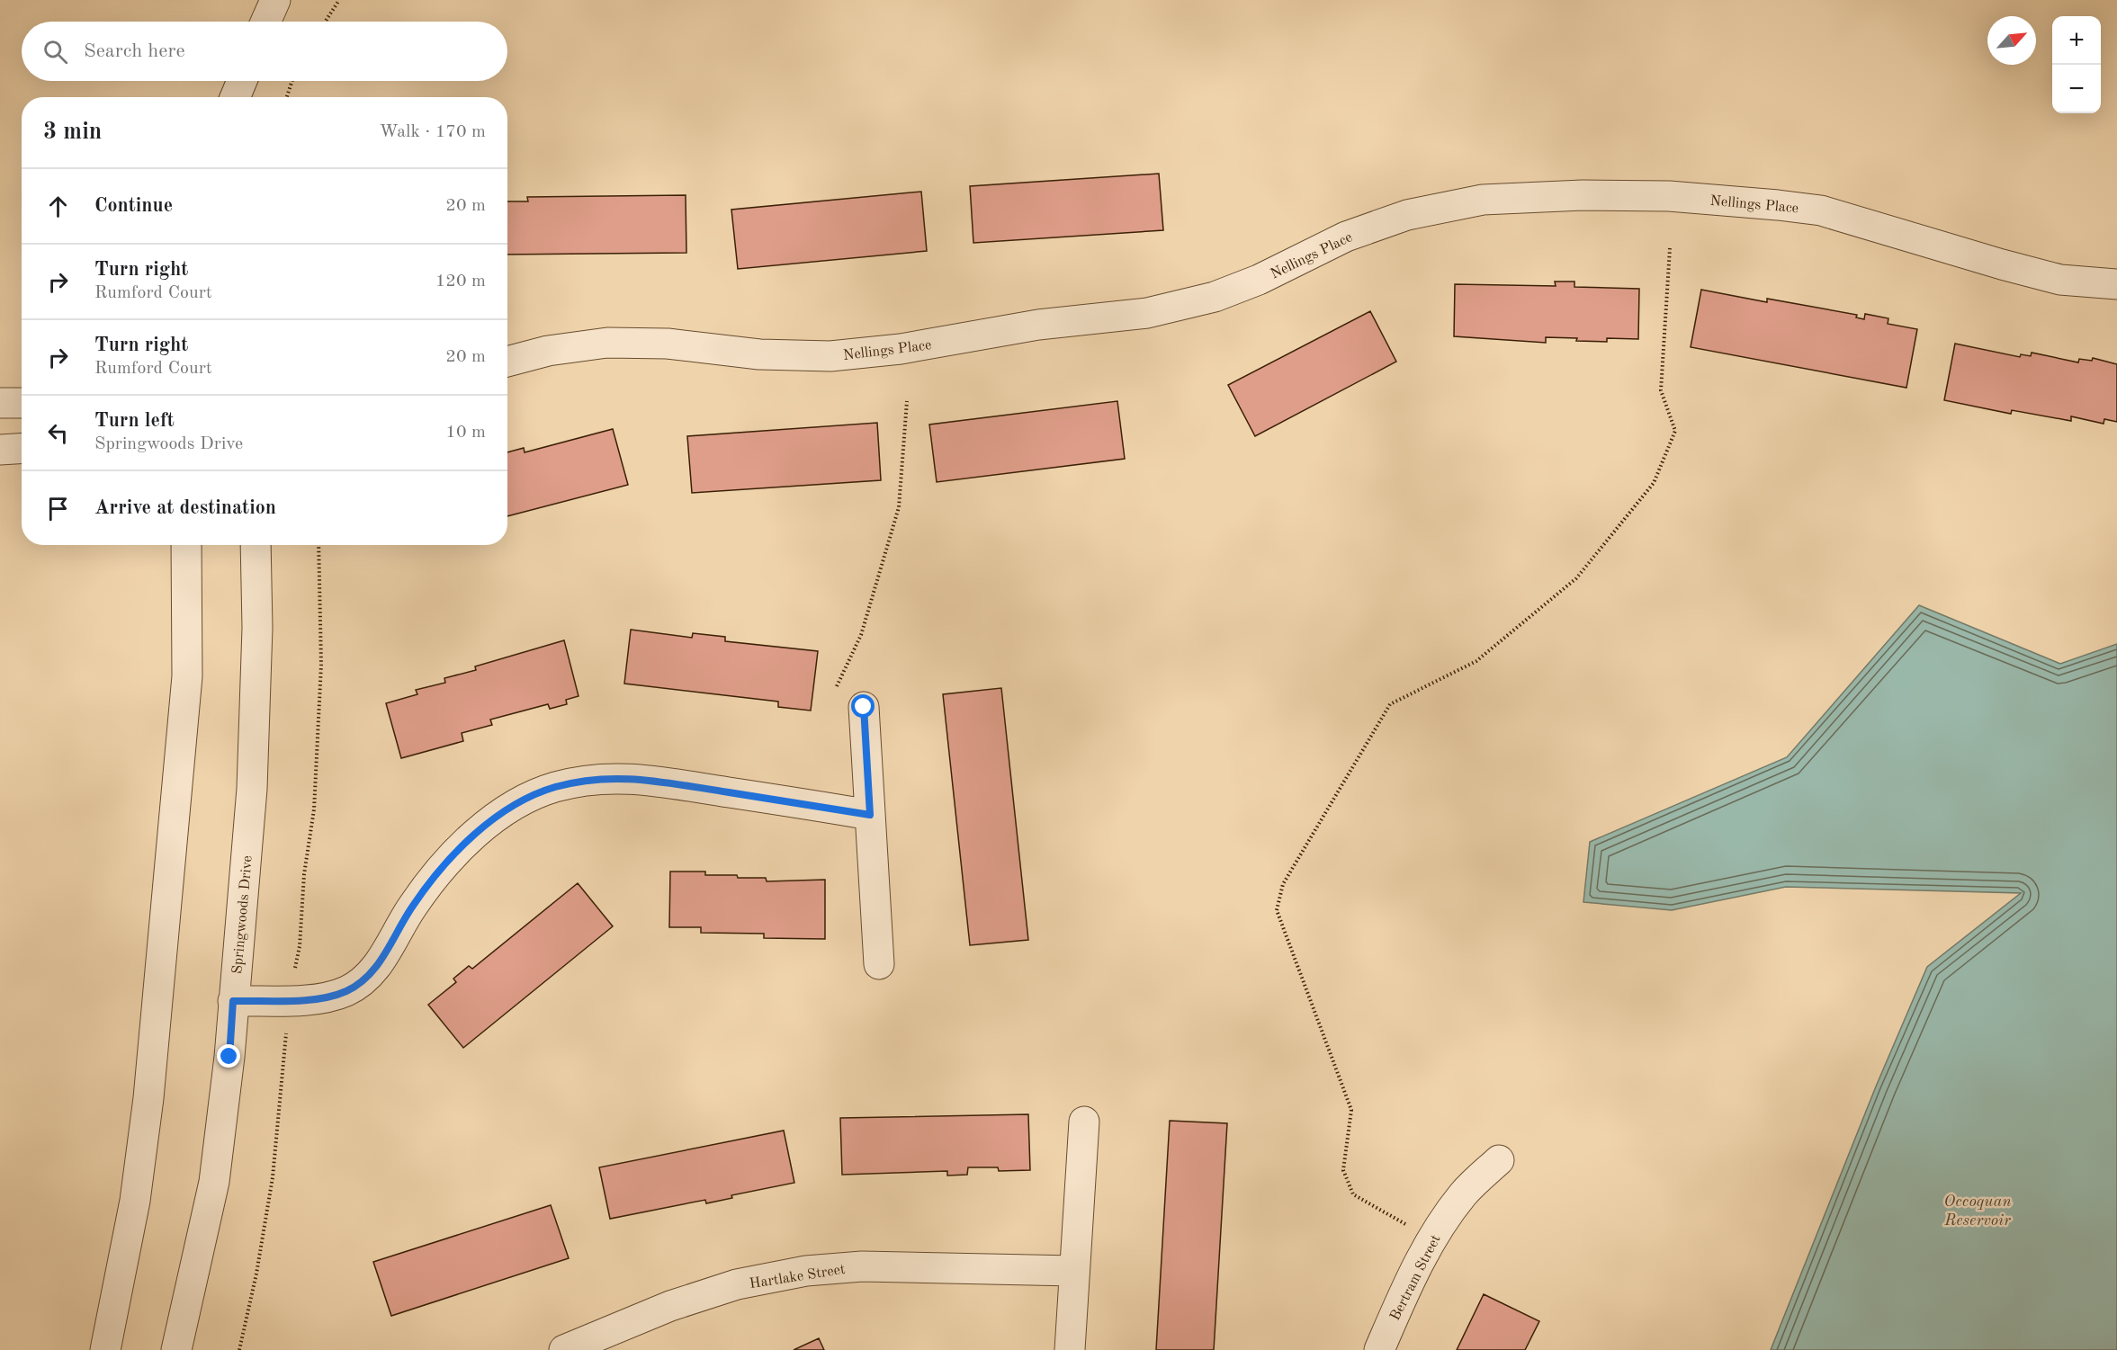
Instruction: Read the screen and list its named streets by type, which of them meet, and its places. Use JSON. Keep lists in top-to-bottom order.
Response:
{
  "streets": {
    "street": [
      "Nellings Place",
      "Springwoods Drive",
      "Hartlake Street",
      "Bertram Street"
    ]
  },
  "water": ["Occoquan Reservoir"],
  "north": "top right",
  "page": {
    "map_buttons": ["+", "−"],
    "search": "Search here",
    "heading": ["3 min", "Walk · 170 m"],
    "list": [
      ["Continue", "20 m"],
      ["Turn right", "Rumford Court", "120 m"],
      ["Turn right", "Rumford Court", "20 m"],
      ["Turn left", "Springwoods Drive", "10 m"],
      "Arrive at destination"
    ]
  }
}
